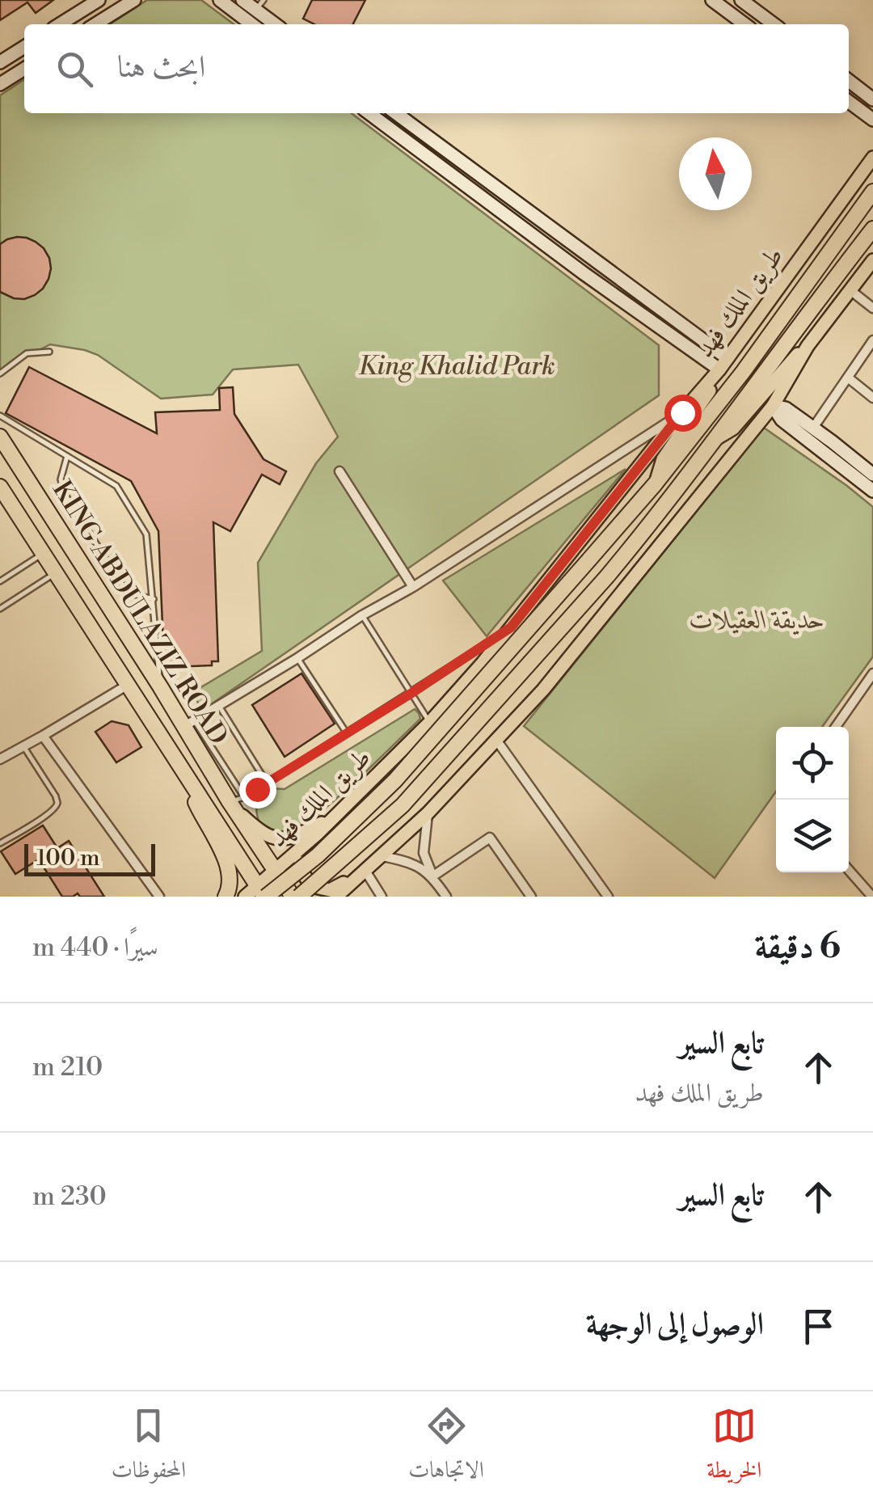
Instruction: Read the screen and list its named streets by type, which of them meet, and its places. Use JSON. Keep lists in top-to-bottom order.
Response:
{
  "streets": {
    "highway": ["KING ABDULAZIZ ROAD"],
    "main road": ["طريق الملك فهد"]
  },
  "crossings": [
    ["طريق الملك فهد", "KING ABDULAZIZ ROAD"]
  ],
  "parks": ["King Khalid Park", "حديقة العقيلات"],
  "scale_bar": "100 m",
  "north": "top",
  "page": {
    "search": "ابحث هنا",
    "scale": "100 m",
    "heading": ["6 دقيقة", "سيرًا · 440 m"],
    "list": [
      ["تابع السير", "طريق الملك فهد", "210 m"],
      ["تابع السير", "230 m"],
      "الوصول إلى الوجهة"
    ],
    "nav": ["الخريطة", "الاتجاهات", "المحفوظات"]
  }
}
